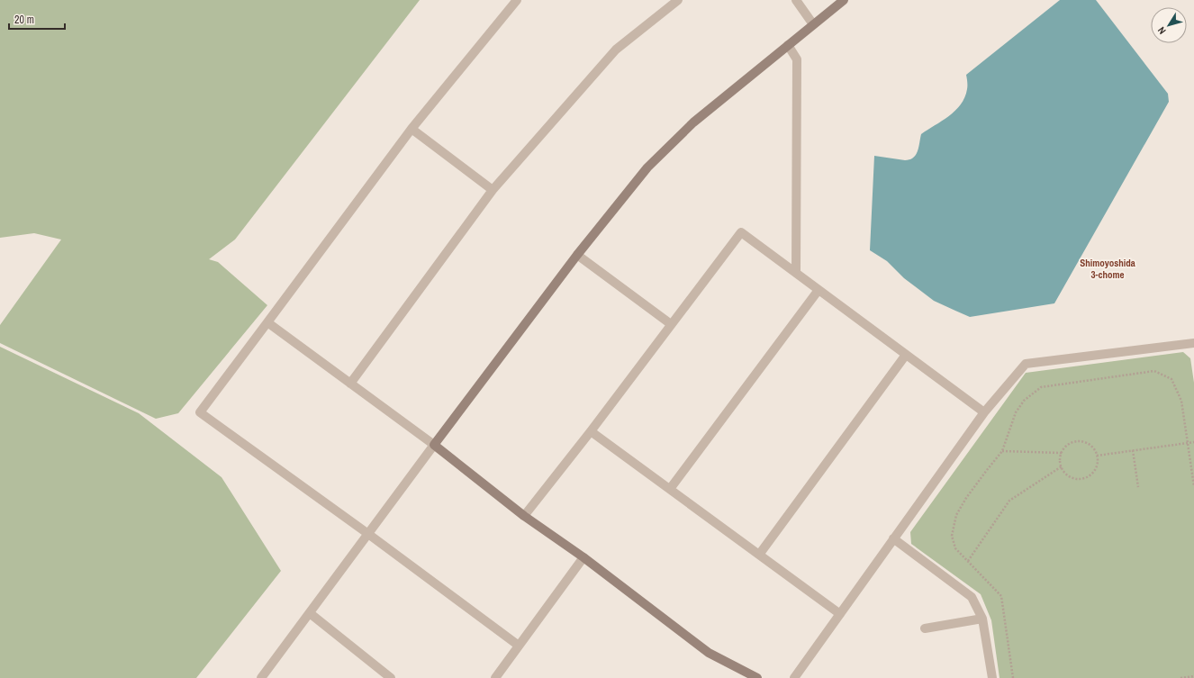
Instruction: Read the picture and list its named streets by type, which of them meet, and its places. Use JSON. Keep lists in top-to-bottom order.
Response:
{
  "districts": ["Shimoyoshida 3-chome"],
  "scale_bar": "20 m",
  "north": "bottom left"
}
